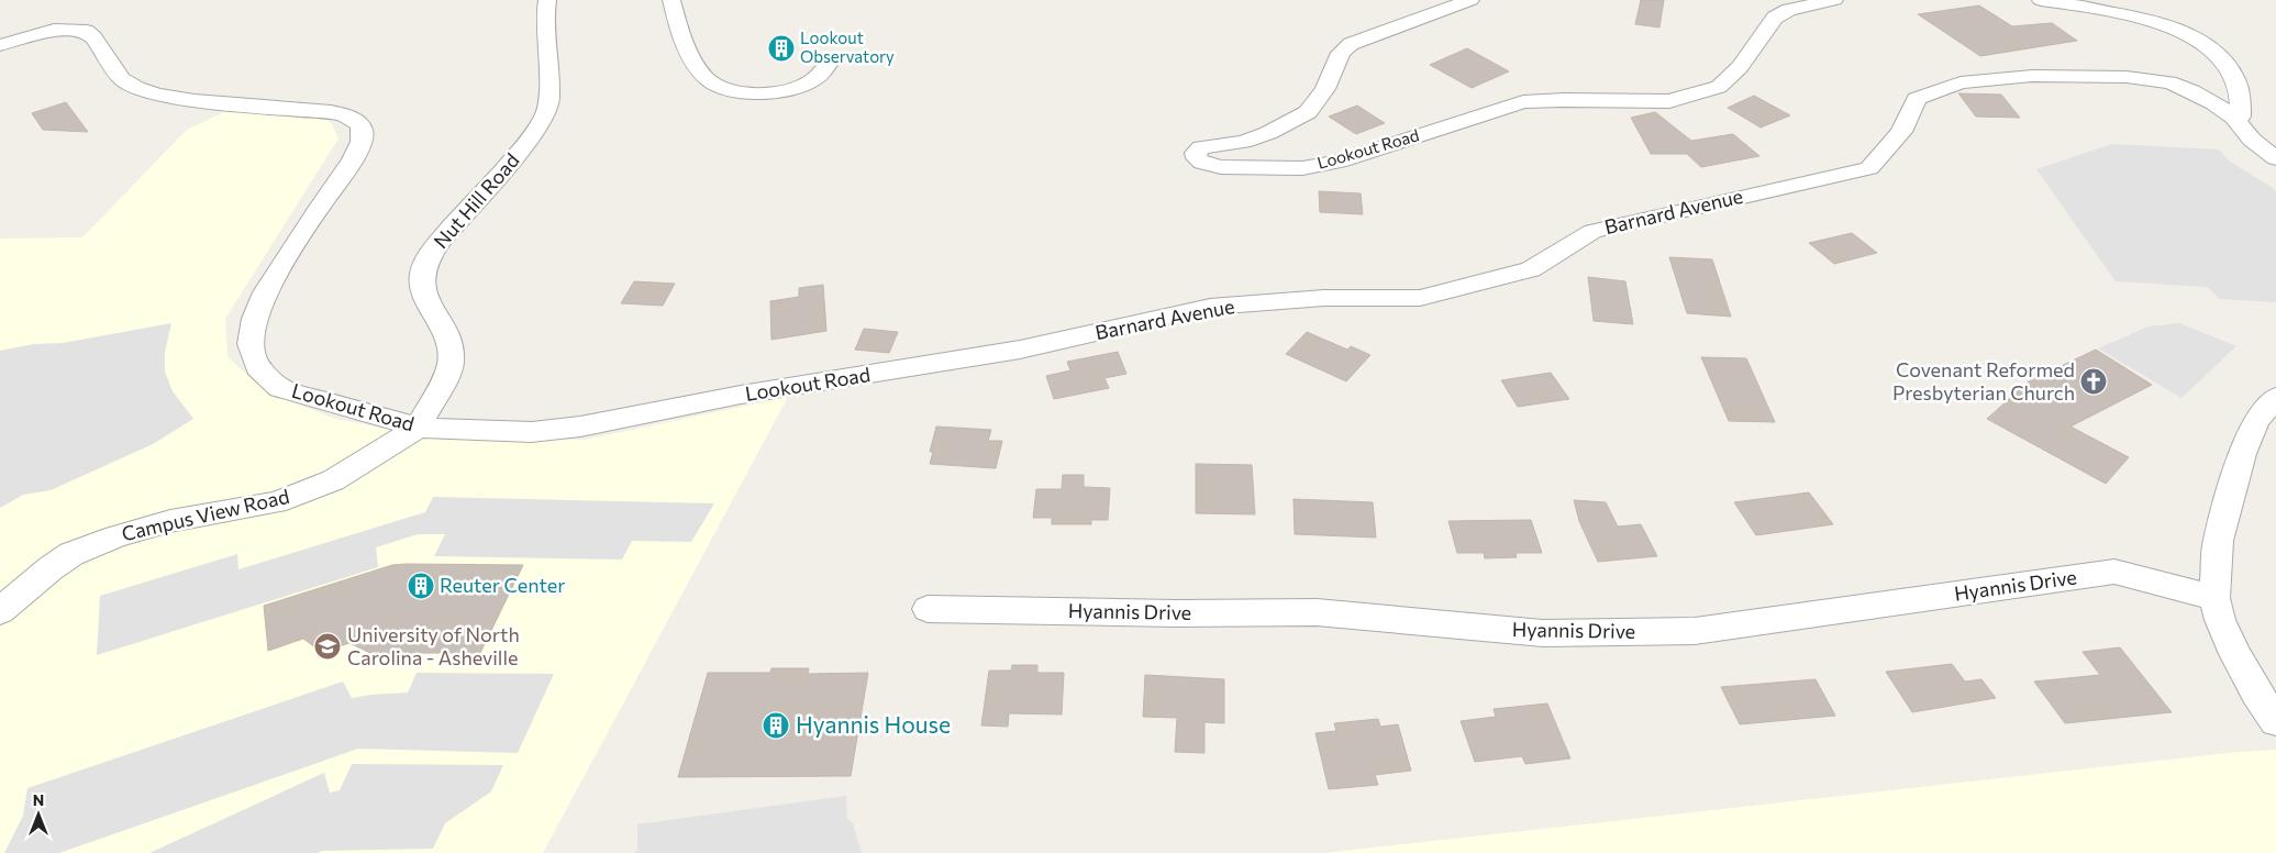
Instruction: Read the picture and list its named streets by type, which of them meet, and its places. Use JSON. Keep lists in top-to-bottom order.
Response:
{
  "streets": {
    "street": [
      "Lookout Road",
      "Nut Hill Road",
      "Barnard Avenue",
      "Campus View Road",
      "Hyannis Drive"
    ]
  },
  "crossings": [
    ["Lookout Road", "Nut Hill Road"],
    ["Lookout Road", "Barnard Avenue"],
    ["Lookout Road", "Campus View Road"],
    ["Nut Hill Road", "Campus View Road"]
  ],
  "places": {
    "building": ["Lookout Observatory", "Reuter Center", "Hyannis House"],
    "church": ["Covenant Reformed Presbyterian Church"],
    "school or university": ["University of North Carolina - Asheville"]
  },
  "north": "top"
}
